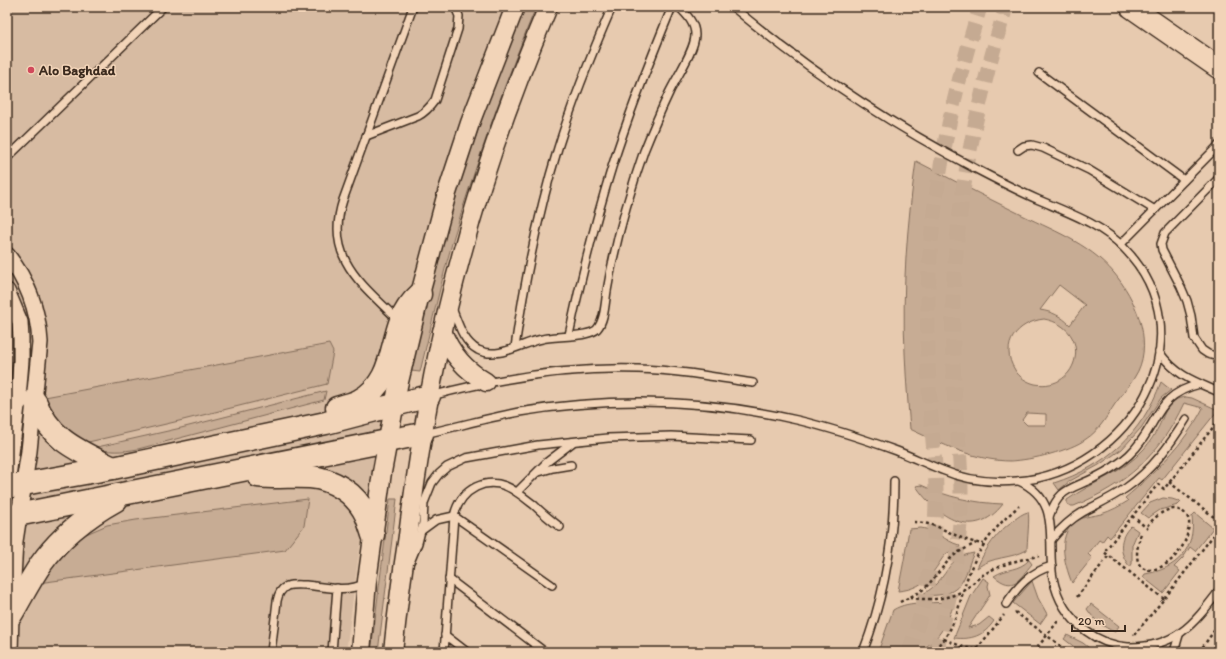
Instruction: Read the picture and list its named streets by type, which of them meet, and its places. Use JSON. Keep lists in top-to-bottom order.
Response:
{
  "places": ["Alo Baghdad"],
  "scale_bar": "20 m"
}
